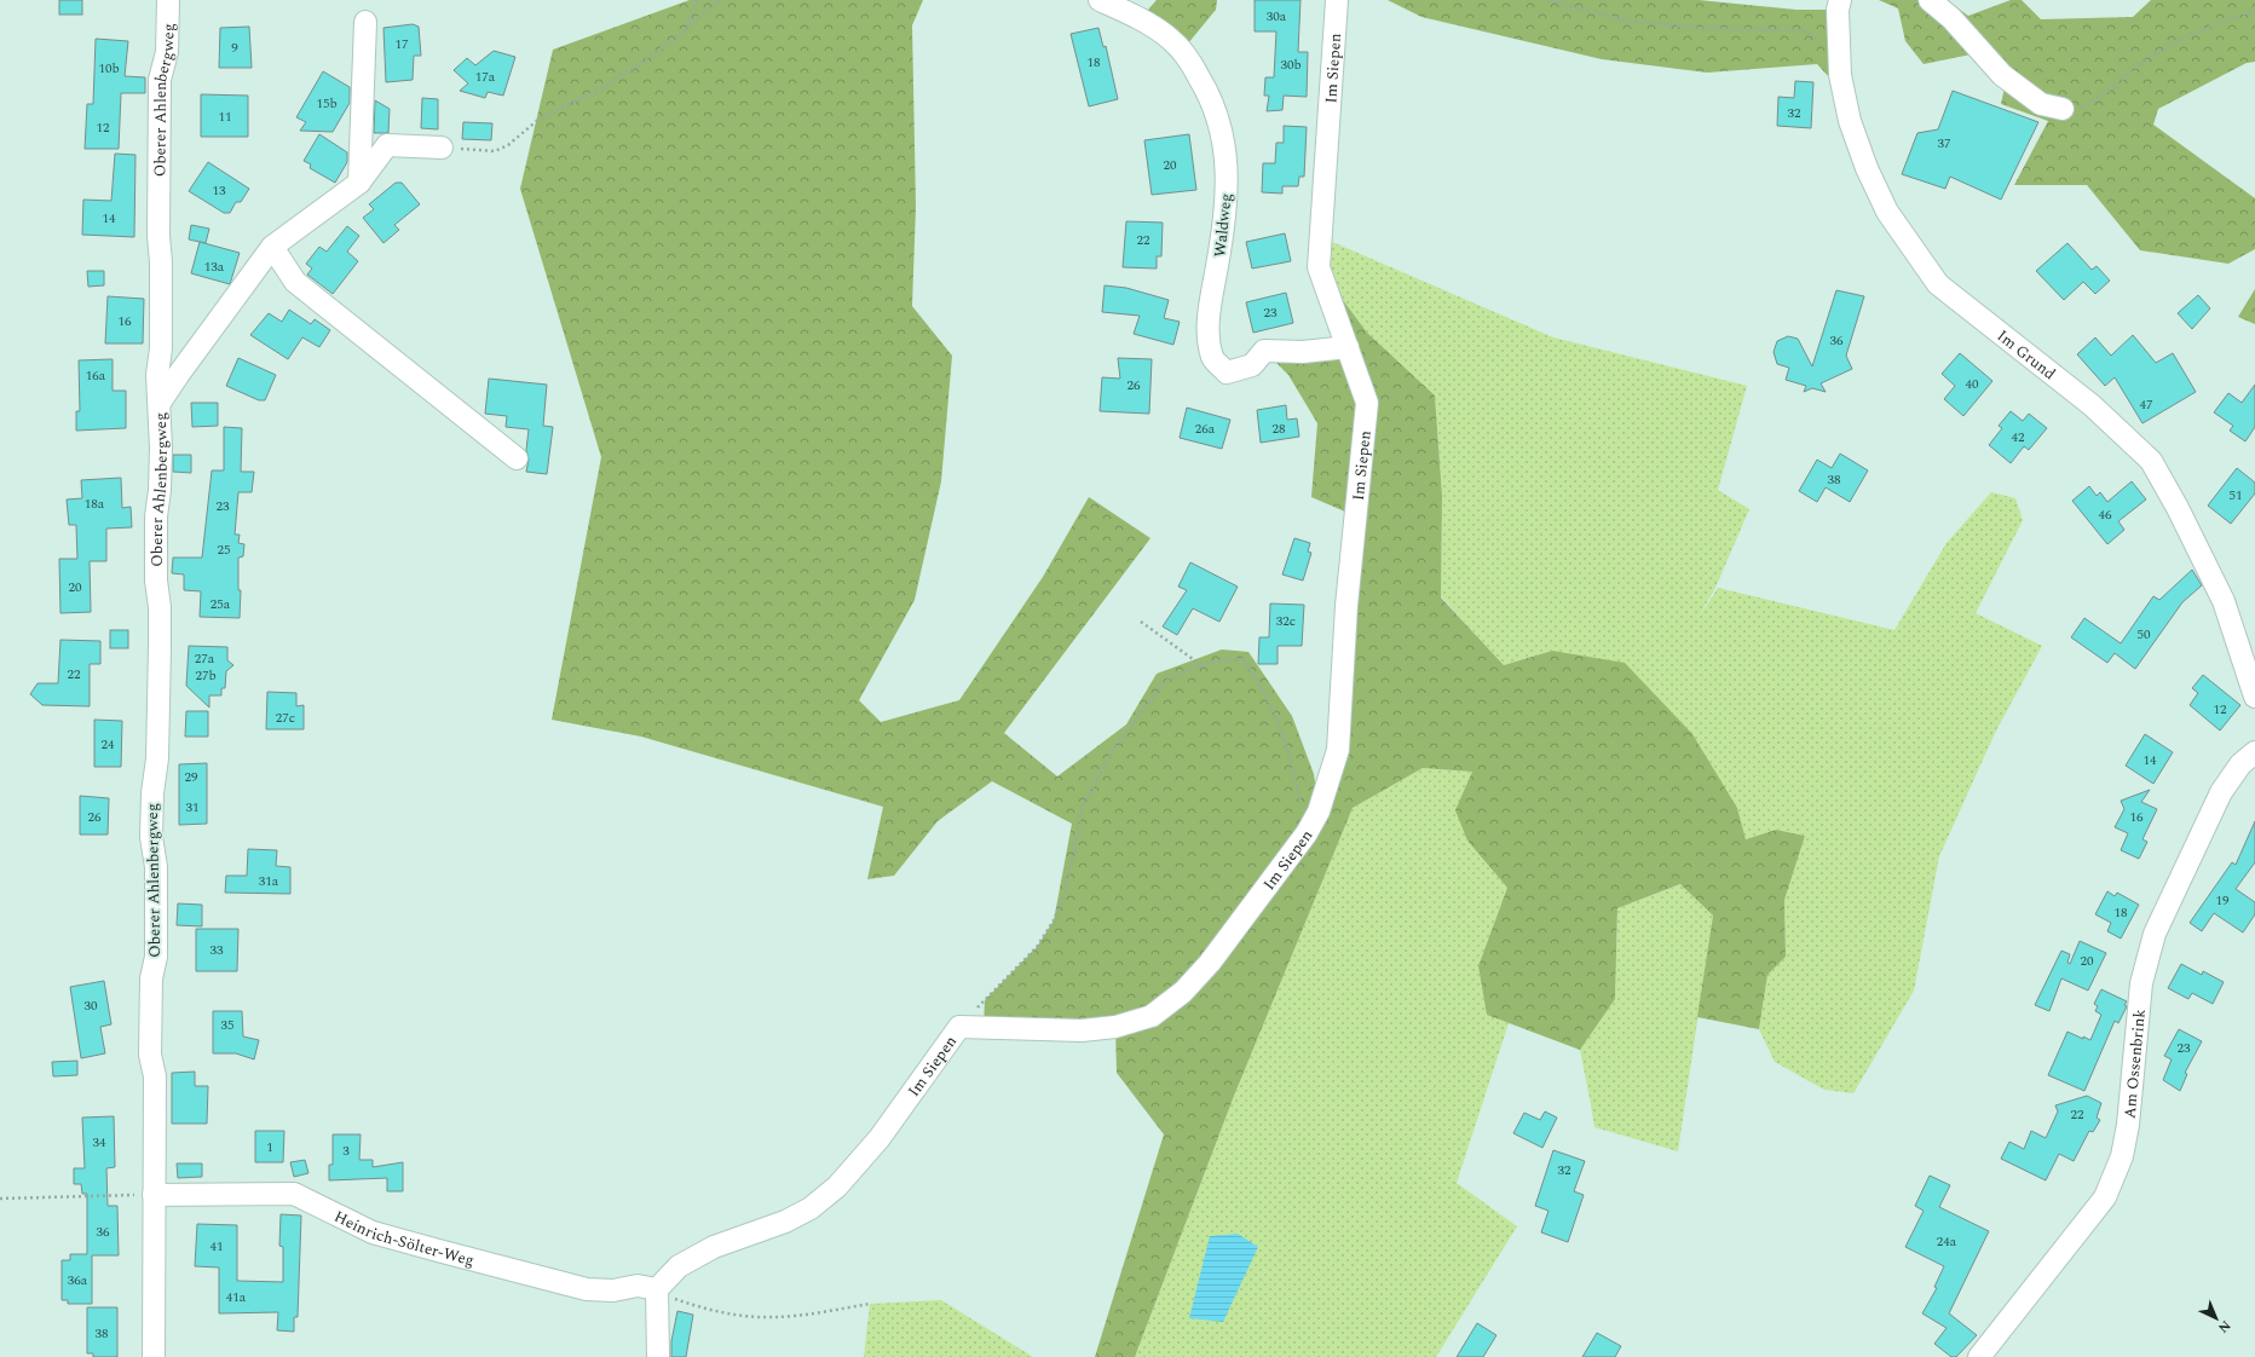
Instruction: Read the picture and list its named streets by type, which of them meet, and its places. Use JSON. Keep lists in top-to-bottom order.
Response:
{
  "streets": {
    "street": [
      "Im Siepen",
      "Oberer Ahlenbergweg",
      "Waldweg",
      "Im Grund",
      "Am Ossenbrink",
      "Heinrich-Sölter-Weg"
    ]
  },
  "crossings": [
    ["Im Siepen", "Waldweg"],
    ["Im Siepen", "Heinrich-Sölter-Weg"],
    ["Oberer Ahlenbergweg", "Heinrich-Sölter-Weg"]
  ],
  "house_numbers": [
    "30a",
    "17",
    "9",
    "18",
    "30b",
    "10b",
    "17a",
    "15b",
    "32",
    "11",
    "12",
    "37",
    "20",
    "13",
    "14",
    "22",
    "13a",
    "23",
    "16",
    "36",
    "16a",
    "40",
    "26",
    "47",
    "26a",
    "28",
    "42",
    "38",
    "51",
    "18a",
    "23",
    "46",
    "25",
    "20",
    "25a",
    "32c",
    "50",
    "27a",
    "22",
    "27b",
    "12",
    "27c",
    "24",
    "14",
    "29",
    "31",
    "26",
    "16",
    "31a",
    "19",
    "18",
    "33",
    "20",
    "30",
    "35",
    "23",
    "22",
    "34",
    "1",
    "3",
    "32",
    "36",
    "24a",
    "41",
    "36a",
    "41a",
    "38"
  ],
  "north": "bottom right"
}
